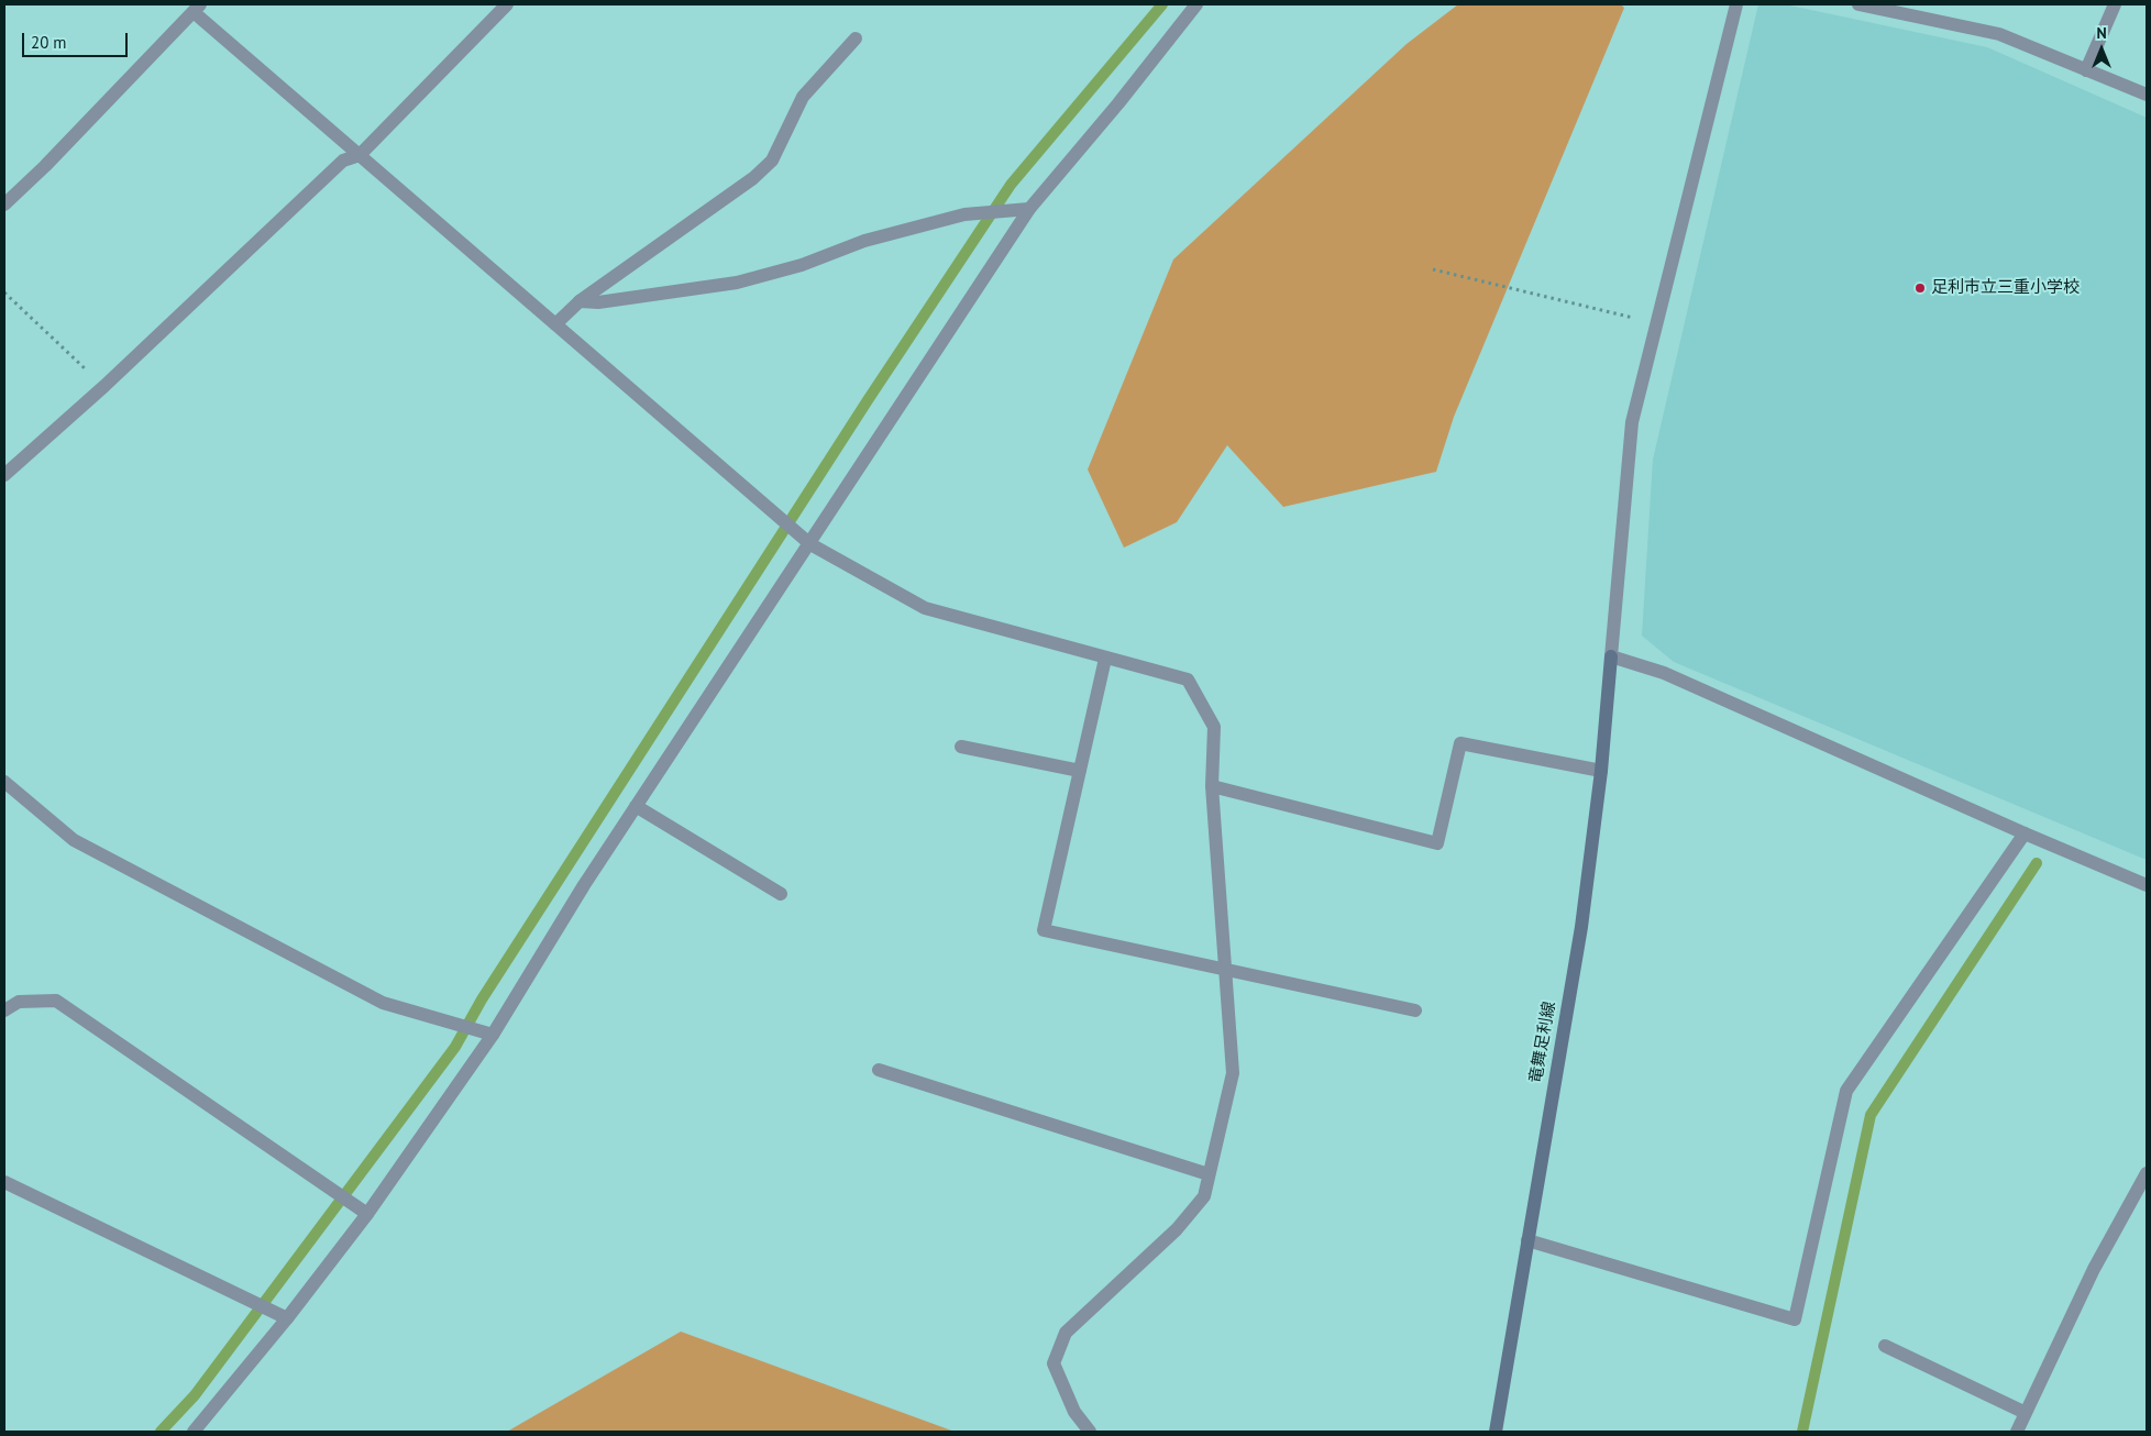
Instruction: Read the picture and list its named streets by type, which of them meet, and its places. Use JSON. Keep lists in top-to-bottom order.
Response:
{
  "streets": {
    "main road": ["竜舞足利線"]
  },
  "places": ["足利市立三重小学校"],
  "scale_bar": "20 m",
  "north": "top"
}
